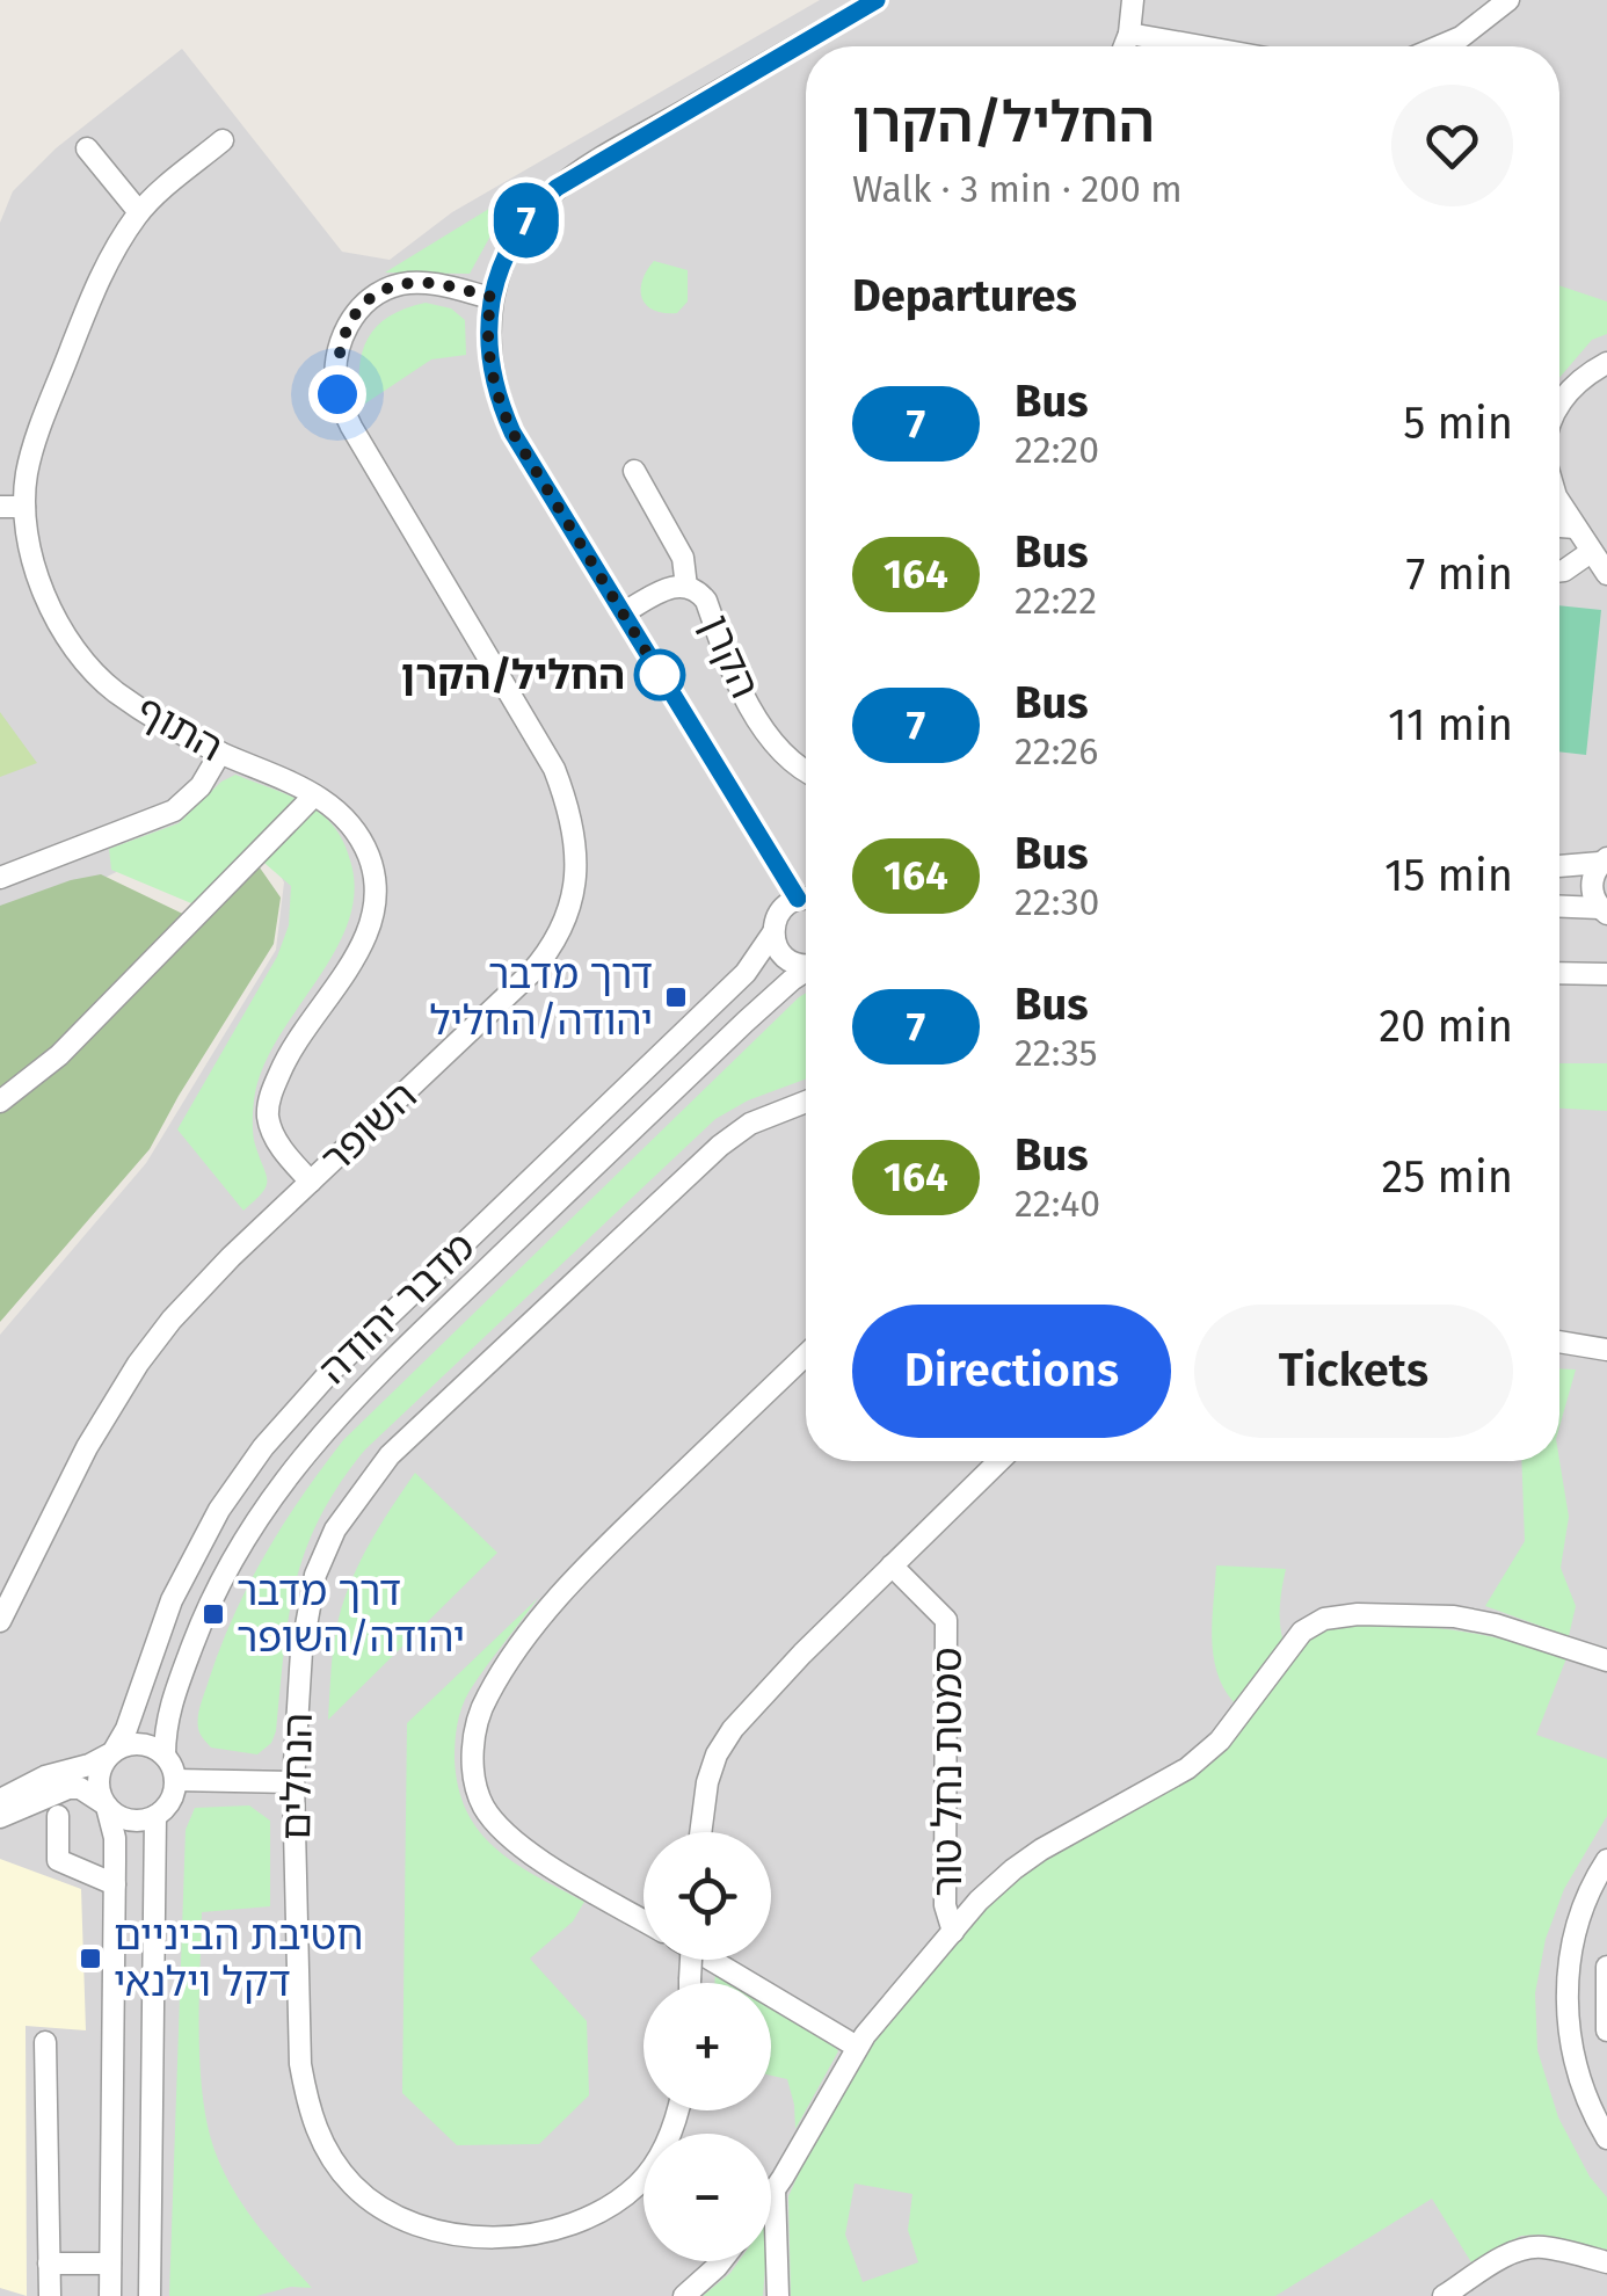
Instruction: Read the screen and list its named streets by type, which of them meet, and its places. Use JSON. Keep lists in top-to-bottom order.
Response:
{
  "streets": {
    "street": [
      "הקרן",
      "התוף",
      "השופר",
      "מדבר יהודה",
      "סמטת נחל טור",
      "הנחלים"
    ]
  },
  "crossings": [
    ["התוף", "השופר"]
  ],
  "places": {
    "other": ["החליל/הקרן"],
    "transit": ["דרך מדבר יהודה/החליל", "דרך מדבר יהודה/השופר", "חטיבת הביניים דקל וילנאי"]
  },
  "lines": ["bus line 7"],
  "page": {
    "on_map": "7",
    "heading": [
      ["החליל/הקרן", "Walk · 3 min · 200 m"],
      "Departures"
    ],
    "list": [
      {
        "mark": "7",
        "name": "Bus",
        "note": "22:20",
        "value": "5 min"
      },
      {
        "mark": "164",
        "name": "Bus",
        "note": "22:22",
        "value": "7 min"
      },
      {
        "mark": "7",
        "name": "Bus",
        "note": "22:26",
        "value": "11 min"
      },
      {
        "mark": "164",
        "name": "Bus",
        "note": "22:30",
        "value": "15 min"
      },
      {
        "mark": "7",
        "name": "Bus",
        "note": "22:35",
        "value": "20 min"
      },
      {
        "mark": "164",
        "name": "Bus",
        "note": "22:40",
        "value": "25 min"
      }
    ],
    "buttons": ["Directions", "Tickets"],
    "map_buttons": ["+", "−"]
  }
}
